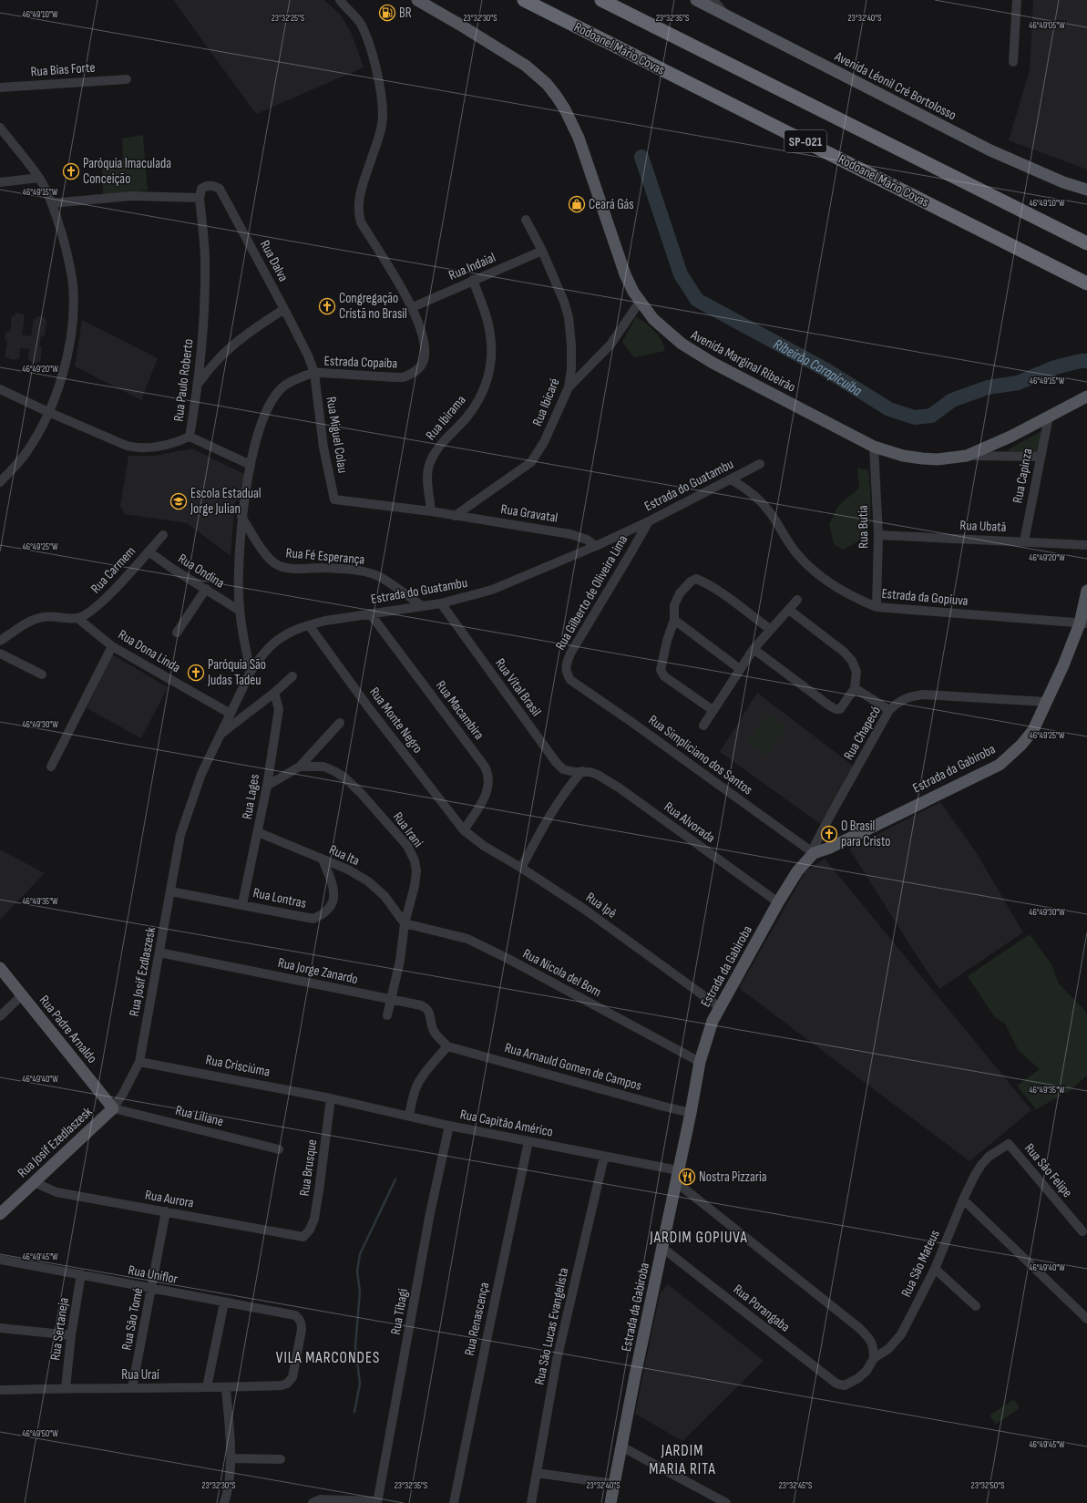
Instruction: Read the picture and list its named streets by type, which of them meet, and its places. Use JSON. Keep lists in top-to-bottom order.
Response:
{
  "streets": {
    "highway": ["Rodoanel Mário Covas", "SP-021"],
    "main road": [
      "Avenida Léonil Cré Bortolosso",
      "Avenida Marginal Ribeirão",
      "Estrada da Gabiroba",
      "Rua Padre Arnaldo",
      "Rua Josif Ezedlaszesk"
    ],
    "street": [
      "Rua Bias Forte",
      "Rua Dalva",
      "Rua Indaial",
      "Estrada Copaíba",
      "Rua Paulo Roberto",
      "Rua Ibicaré",
      "Rua Ibirama",
      "Rua Miguel Colau",
      "Rua Capinza",
      "Estrada do Guatambu",
      "Rua Gravatal",
      "Rua Ubatã",
      "Rua Butia",
      "Rua Fé Esperança",
      "Rua Carmem",
      "Rua Ondina",
      "Rua Gilberto de Oliveira Lima",
      "Estrada da Gopiuva",
      "Rua Dona Linda",
      "Rua Vital Brasil",
      "Rua Macambira",
      "Rua Monte Negro",
      "Rua Chapecó",
      "Rua Simpliciano dos Santos",
      "Rua Lages",
      "Rua Alvorada",
      "Rua Irani",
      "Rua Ita",
      "Rua Lontras",
      "Rua Ipê",
      "Rua Jorge Zanardo",
      "Rua Josif Ezdlaszesk",
      "Rua Nicola del Bom",
      "Rua Crisciúma",
      "Rua Arnauld Gomen de Campos",
      "Rua Liliane",
      "Rua Capitão Américo",
      "Rua Brusque",
      "Rua São Felipe",
      "Rua Aurora",
      "Rua São Mateus",
      "Rua Uniflor",
      "Rua Porangaba",
      "Rua Tibagi",
      "Rua São Tomé",
      "Rua Renascença",
      "Rua São Lucas Evangelista",
      "Rua Sertaneja",
      "Rua Uraí"
    ]
  },
  "crossings": [
    ["Rua Dalva", "Estrada Copaíba"],
    ["Rua Dalva", "Rua Paulo Roberto"],
    ["Rua Dalva", "Rua Miguel Colau"],
    ["Rua Indaial", "Estrada Copaíba"],
    ["Rua Indaial", "Rua Ibicaré"],
    ["Rua Indaial", "Rua Ibirama"],
    ["Avenida Marginal Ribeirão", "Rua Capinza"],
    ["Avenida Marginal Ribeirão", "Rua Butia"],
    ["Estrada Copaíba", "Rua Miguel Colau"],
    ["Estrada Copaíba", "Estrada do Guatambu"],
    ["Estrada Copaíba", "Rua Fé Esperança"],
    ["Estrada Copaíba", "Rua Ondina"],
    ["Rua Ibicaré", "Rua Gravatal"],
    ["Rua Ibirama", "Rua Gravatal"],
    ["Rua Miguel Colau", "Rua Gravatal"],
    ["Rua Capinza", "Rua Ubatã"],
    ["Estrada do Guatambu", "Rua Gravatal"],
    ["Estrada do Guatambu", "Rua Fé Esperança"],
    ["Estrada do Guatambu", "Rua Gilberto de Oliveira Lima"],
    ["Estrada do Guatambu", "Estrada da Gopiuva"],
    ["Estrada do Guatambu", "Rua Dona Linda"],
    ["Estrada do Guatambu", "Rua Vital Brasil"],
    ["Estrada do Guatambu", "Rua Macambira"],
    ["Estrada do Guatambu", "Rua Monte Negro"],
    ["Estrada do Guatambu", "Rua Josif Ezdlaszesk"],
    ["Rua Ubatã", "Rua Butia"],
    ["Rua Butia", "Estrada da Gopiuva"],
    ["Rua Carmem", "Rua Ondina"],
    ["Rua Carmem", "Rua Dona Linda"],
    ["Rua Gilberto de Oliveira Lima", "Rua Simpliciano dos Santos"],
    ["Estrada da Gopiuva", "Estrada da Gabiroba"],
    ["Rua Vital Brasil", "Rua Alvorada"],
    ["Rua Macambira", "Rua Monte Negro"],
    ["Rua Macambira", "Rua Ipê"],
    ["Rua Monte Negro", "Rua Ipê"],
    ["Rua Chapecó", "Rua Simpliciano dos Santos"],
    ["Rua Chapecó", "Estrada da Gabiroba"],
    ["Rua Simpliciano dos Santos", "Estrada da Gabiroba"],
    ["Estrada da Gabiroba", "Rua Alvorada"],
    ["Estrada da Gabiroba", "Rua Ipê"],
    ["Estrada da Gabiroba", "Rua Nicola del Bom"],
    ["Estrada da Gabiroba", "Rua Arnauld Gomen de Campos"],
    ["Estrada da Gabiroba", "Rua Capitão Américo"],
    ["Estrada da Gabiroba", "Rua Porangaba"],
    ["Rua Lages", "Rua Irani"],
    ["Rua Lages", "Rua Ita"],
    ["Rua Lages", "Rua Lontras"],
    ["Rua Irani", "Rua Ita"],
    ["Rua Irani", "Rua Jorge Zanardo"],
    ["Rua Irani", "Rua Nicola del Bom"],
    ["Rua Ita", "Rua Lontras"],
    ["Rua Ita", "Rua Nicola del Bom"],
    ["Rua Lontras", "Rua Josif Ezdlaszesk"],
    ["Rua Jorge Zanardo", "Rua Josif Ezdlaszesk"],
    ["Rua Jorge Zanardo", "Rua Arnauld Gomen de Campos"],
    ["Rua Josif Ezdlaszesk", "Rua Padre Arnaldo"],
    ["Rua Josif Ezdlaszesk", "Rua Crisciúma"],
    ["Rua Josif Ezdlaszesk", "Rua Liliane"],
    ["Rua Josif Ezdlaszesk", "Rua Josif Ezedlaszesk"],
    ["Rua Padre Arnaldo", "Rua Liliane"],
    ["Rua Padre Arnaldo", "Rua Josif Ezedlaszesk"],
    ["Rua Crisciúma", "Rua Capitão Américo"],
    ["Rua Crisciúma", "Rua Brusque"],
    ["Rua Liliane", "Rua Josif Ezedlaszesk"],
    ["Rua Capitão Américo", "Rua Brusque"],
    ["Rua Capitão Américo", "Rua Tibagi"],
    ["Rua Capitão Américo", "Rua Renascença"],
    ["Rua Capitão Américo", "Rua São Lucas Evangelista"],
    ["Rua Josif Ezedlaszesk", "Rua Aurora"],
    ["Rua Brusque", "Rua Aurora"],
    ["Rua São Felipe", "Rua São Mateus"],
    ["Rua Aurora", "Rua São Tomé"],
    ["Rua São Mateus", "Rua Porangaba"],
    ["Rua Uniflor", "Rua São Tomé"],
    ["Rua Uniflor", "Rua Sertaneja"],
    ["Rua Uniflor", "Rua Uraí"],
    ["Rua São Tomé", "Rua Uraí"],
    ["Rua Sertaneja", "Rua Uraí"]
  ],
  "districts": ["JARDIM GOPIUVA", "VILA MARCONDES", "JARDIM MARIA RITA"],
  "water": ["Ribeirão Carapicuíba"],
  "places": {
    "fuel station": ["BR"],
    "church": [
      "Paróquia Imaculada Conceição",
      "Congregação Cristã no Brasil",
      "Paróquia São Judas Tadeu",
      "O Brasil para Cristo"
    ],
    "shop": ["Ceará Gás"],
    "school or university": ["Escola Estadual Jorge Julian"],
    "restaurant": ["Nostra Pizzaria"]
  },
  "coordinates": [
    "46°49'10\"W",
    "23°32'25\"S",
    "23°32'30\"S",
    "23°32'35\"S",
    "23°32'40\"S",
    "46°49'05\"W",
    "46°49'15\"W",
    "46°49'20\"W",
    "46°49'25\"W",
    "46°49'30\"W",
    "46°49'35\"W",
    "46°49'40\"W",
    "46°49'45\"W",
    "46°49'50\"W",
    "23°32'45\"S",
    "23°32'50\"S"
  ]
}
